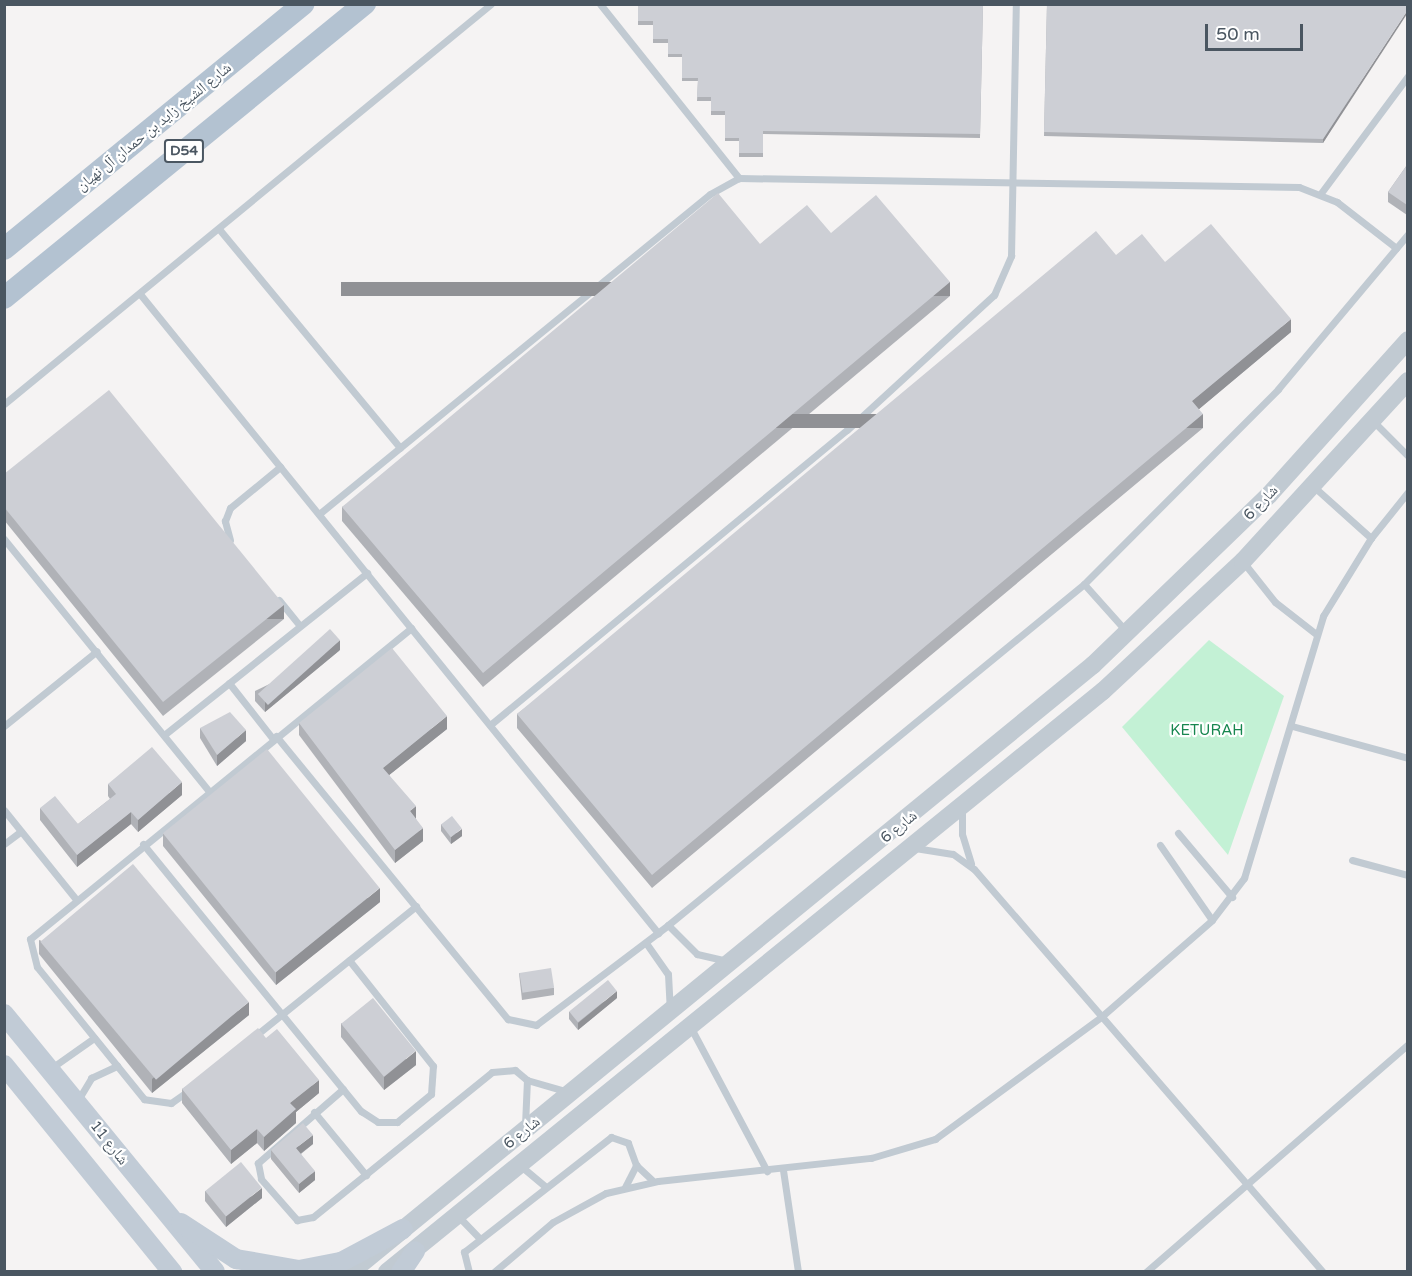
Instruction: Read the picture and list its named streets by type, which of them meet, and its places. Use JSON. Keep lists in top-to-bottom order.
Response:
{
  "streets": {
    "main road": ["شارع الشيخ زايد بن حمدان آل نهيان", "D54", "شارع 11"],
    "street": ["شارع 6"]
  },
  "parks": ["KETURAH"],
  "scale_bar": "50 m"
}
